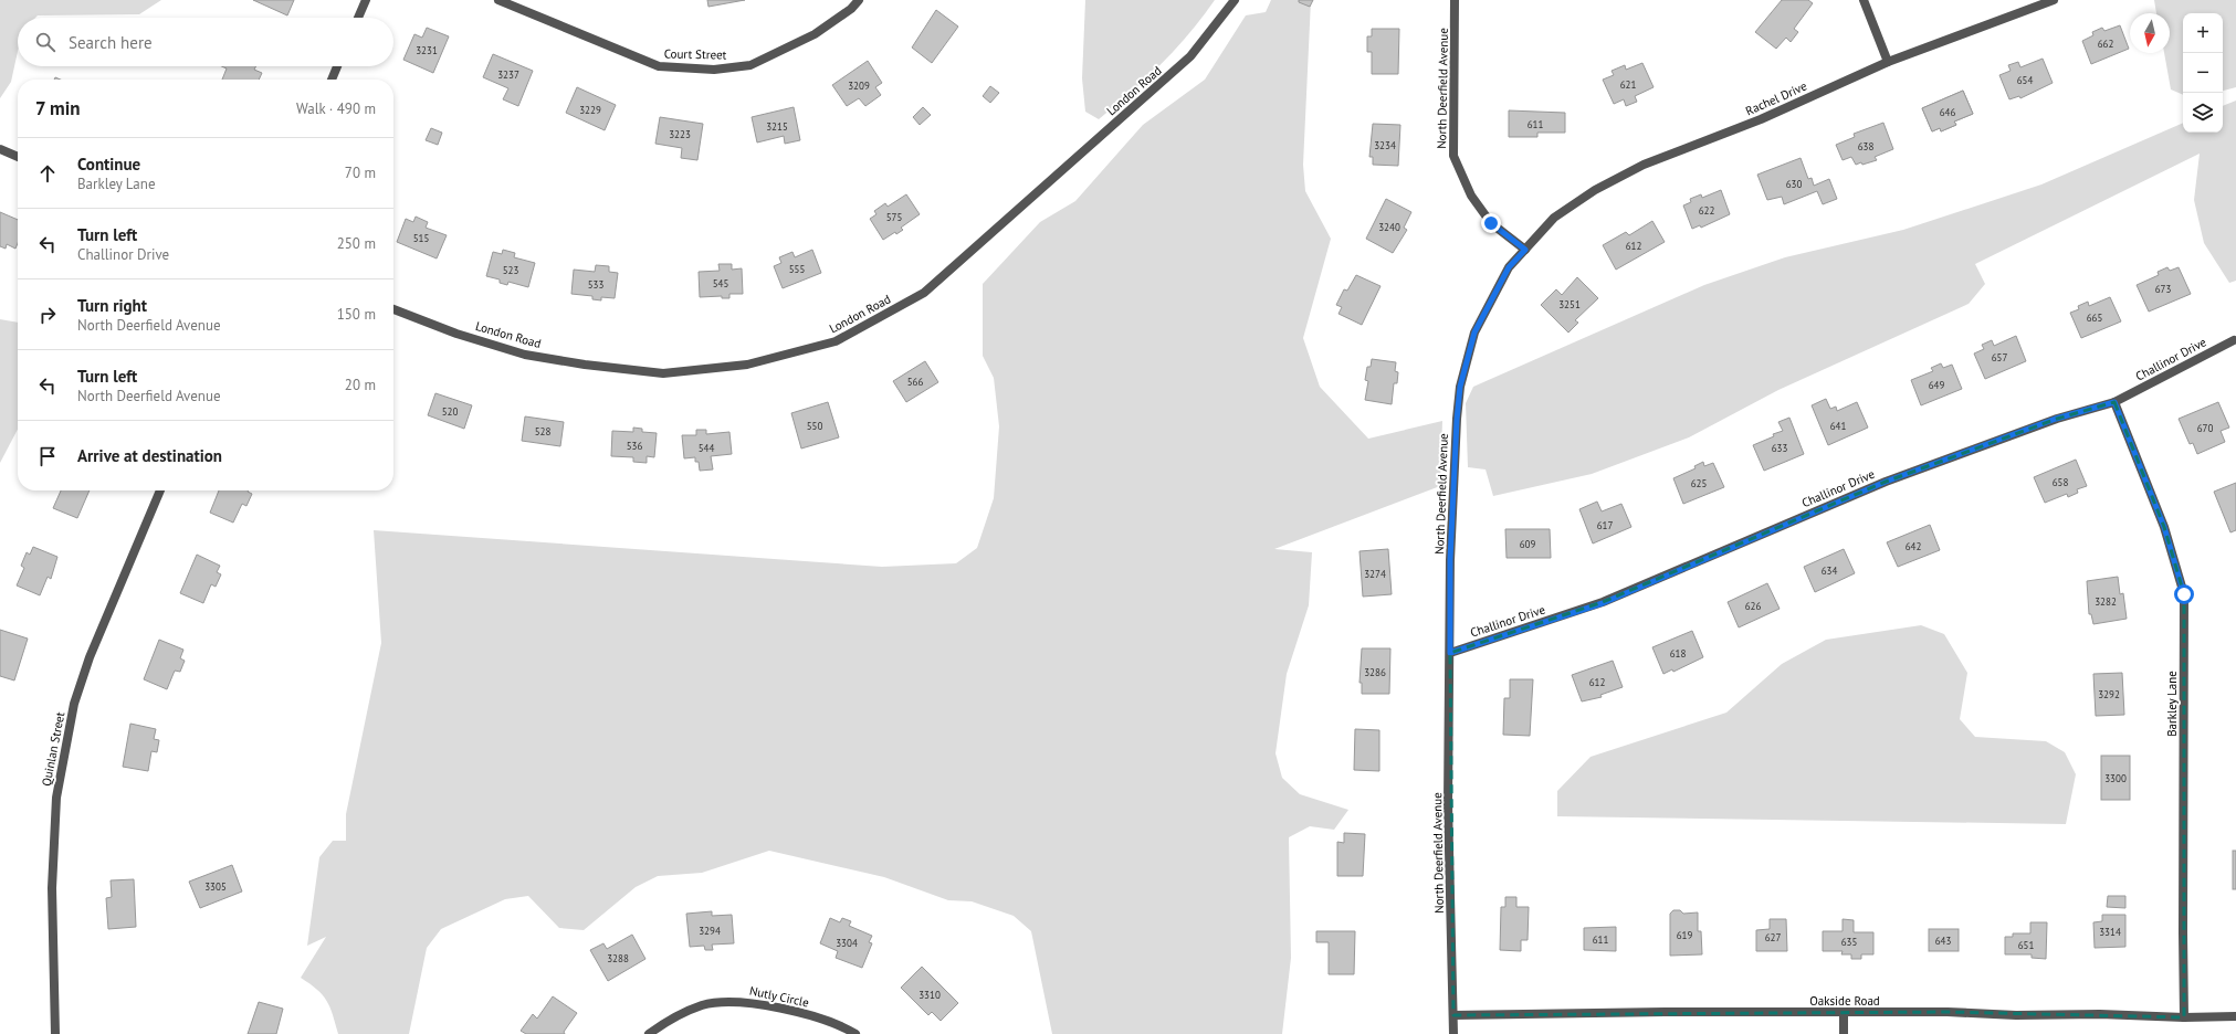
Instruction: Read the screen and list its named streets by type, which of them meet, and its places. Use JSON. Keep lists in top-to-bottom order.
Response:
{
  "streets": {
    "street": [
      "Court Street",
      "North Deerfield Avenue",
      "London Road",
      "Rachel Drive",
      "Challinor Drive",
      "Barkley Lane",
      "Quinlan Street",
      "Nutly Circle",
      "Oakside Road"
    ]
  },
  "crossings": [
    ["North Deerfield Avenue", "Rachel Drive"],
    ["North Deerfield Avenue", "Challinor Drive"],
    ["North Deerfield Avenue", "Oakside Road"],
    ["Challinor Drive", "Barkley Lane"],
    ["Barkley Lane", "Oakside Road"]
  ],
  "house_numbers": [
    "662",
    "3231",
    "3237",
    "654",
    "621",
    "3209",
    "3229",
    "646",
    "611",
    "3215",
    "3223",
    "3234",
    "638",
    "630",
    "622",
    "575",
    "3240",
    "515",
    "612",
    "555",
    "523",
    "545",
    "533",
    "673",
    "3251",
    "665",
    "657",
    "566",
    "649",
    "520",
    "550",
    "641",
    "670",
    "528",
    "536",
    "544",
    "633",
    "658",
    "625",
    "617",
    "609",
    "642",
    "634",
    "3274",
    "3282",
    "626",
    "618",
    "3286",
    "612",
    "3292",
    "3300",
    "3305",
    "3294",
    "3314",
    "619",
    "627",
    "611",
    "643",
    "635",
    "3304",
    "651",
    "3288",
    "3310"
  ],
  "north": "bottom",
  "page": {
    "map_buttons": ["+", "−"],
    "search": "Search here",
    "heading": ["7 min", "Walk · 490 m"],
    "list": [
      ["Continue", "Barkley Lane", "70 m"],
      ["Turn left", "Challinor Drive", "250 m"],
      ["Turn right", "North Deerfield Avenue", "150 m"],
      ["Turn left", "North Deerfield Avenue", "20 m"],
      "Arrive at destination"
    ]
  }
}
